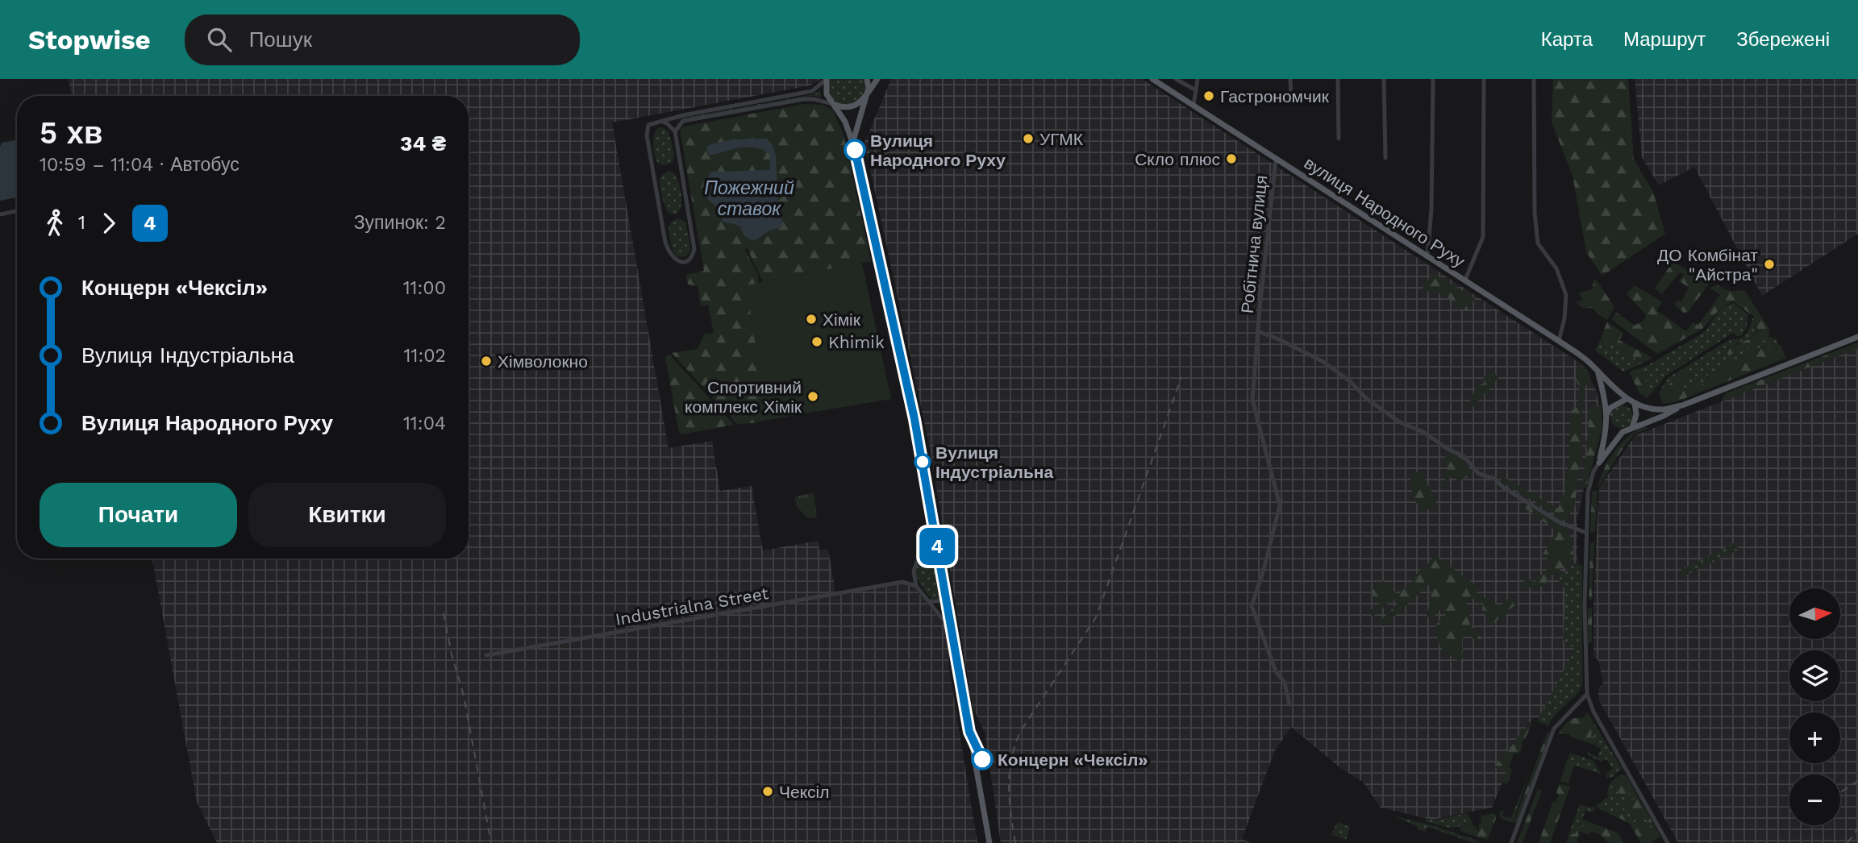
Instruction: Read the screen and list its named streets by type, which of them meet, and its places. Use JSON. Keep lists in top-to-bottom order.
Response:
{
  "streets": {
    "main road": ["вулиця Народного Руху"],
    "street": ["Робітнича вулиця", "Industrialna Street"]
  },
  "crossings": [
    ["вулиця Народного Руху", "Робітнича вулиця"]
  ],
  "water": ["Пожежний ставок"],
  "places": [
    "Гастрономчик",
    "УГМК",
    "Вулиця Народного Руху",
    "Скло плюс",
    "ДО Комбінат \"Айстра\"",
    "Хімік",
    "Khimik",
    "Хімволокно",
    "Спортивний комплекс Хімік",
    "Вулиця Індустріальна",
    "Концерн «Чексіл»",
    "Чексіл"
  ],
  "lines": ["bus line 4"],
  "north": "right",
  "page": {
    "header": "Stopwise",
    "search": "Пошук",
    "nav": ["Карта", "Маршрут", "Збережені"],
    "on_map": "4",
    "heading": ["5 хв", "10:59 – 11:04 · Автобус", "34 ₴"],
    "legs": ["1", "4", "Зупинок: 2"],
    "list": [
      {
        "name": "Концерн «Чексіл»",
        "value": "11:00"
      },
      {
        "name": "Вулиця Індустріальна",
        "value": "11:02"
      },
      {
        "name": "Вулиця Народного Руху",
        "value": "11:04"
      }
    ],
    "buttons": ["Почати", "Квитки"],
    "map_buttons": ["+", "−"]
  }
}
